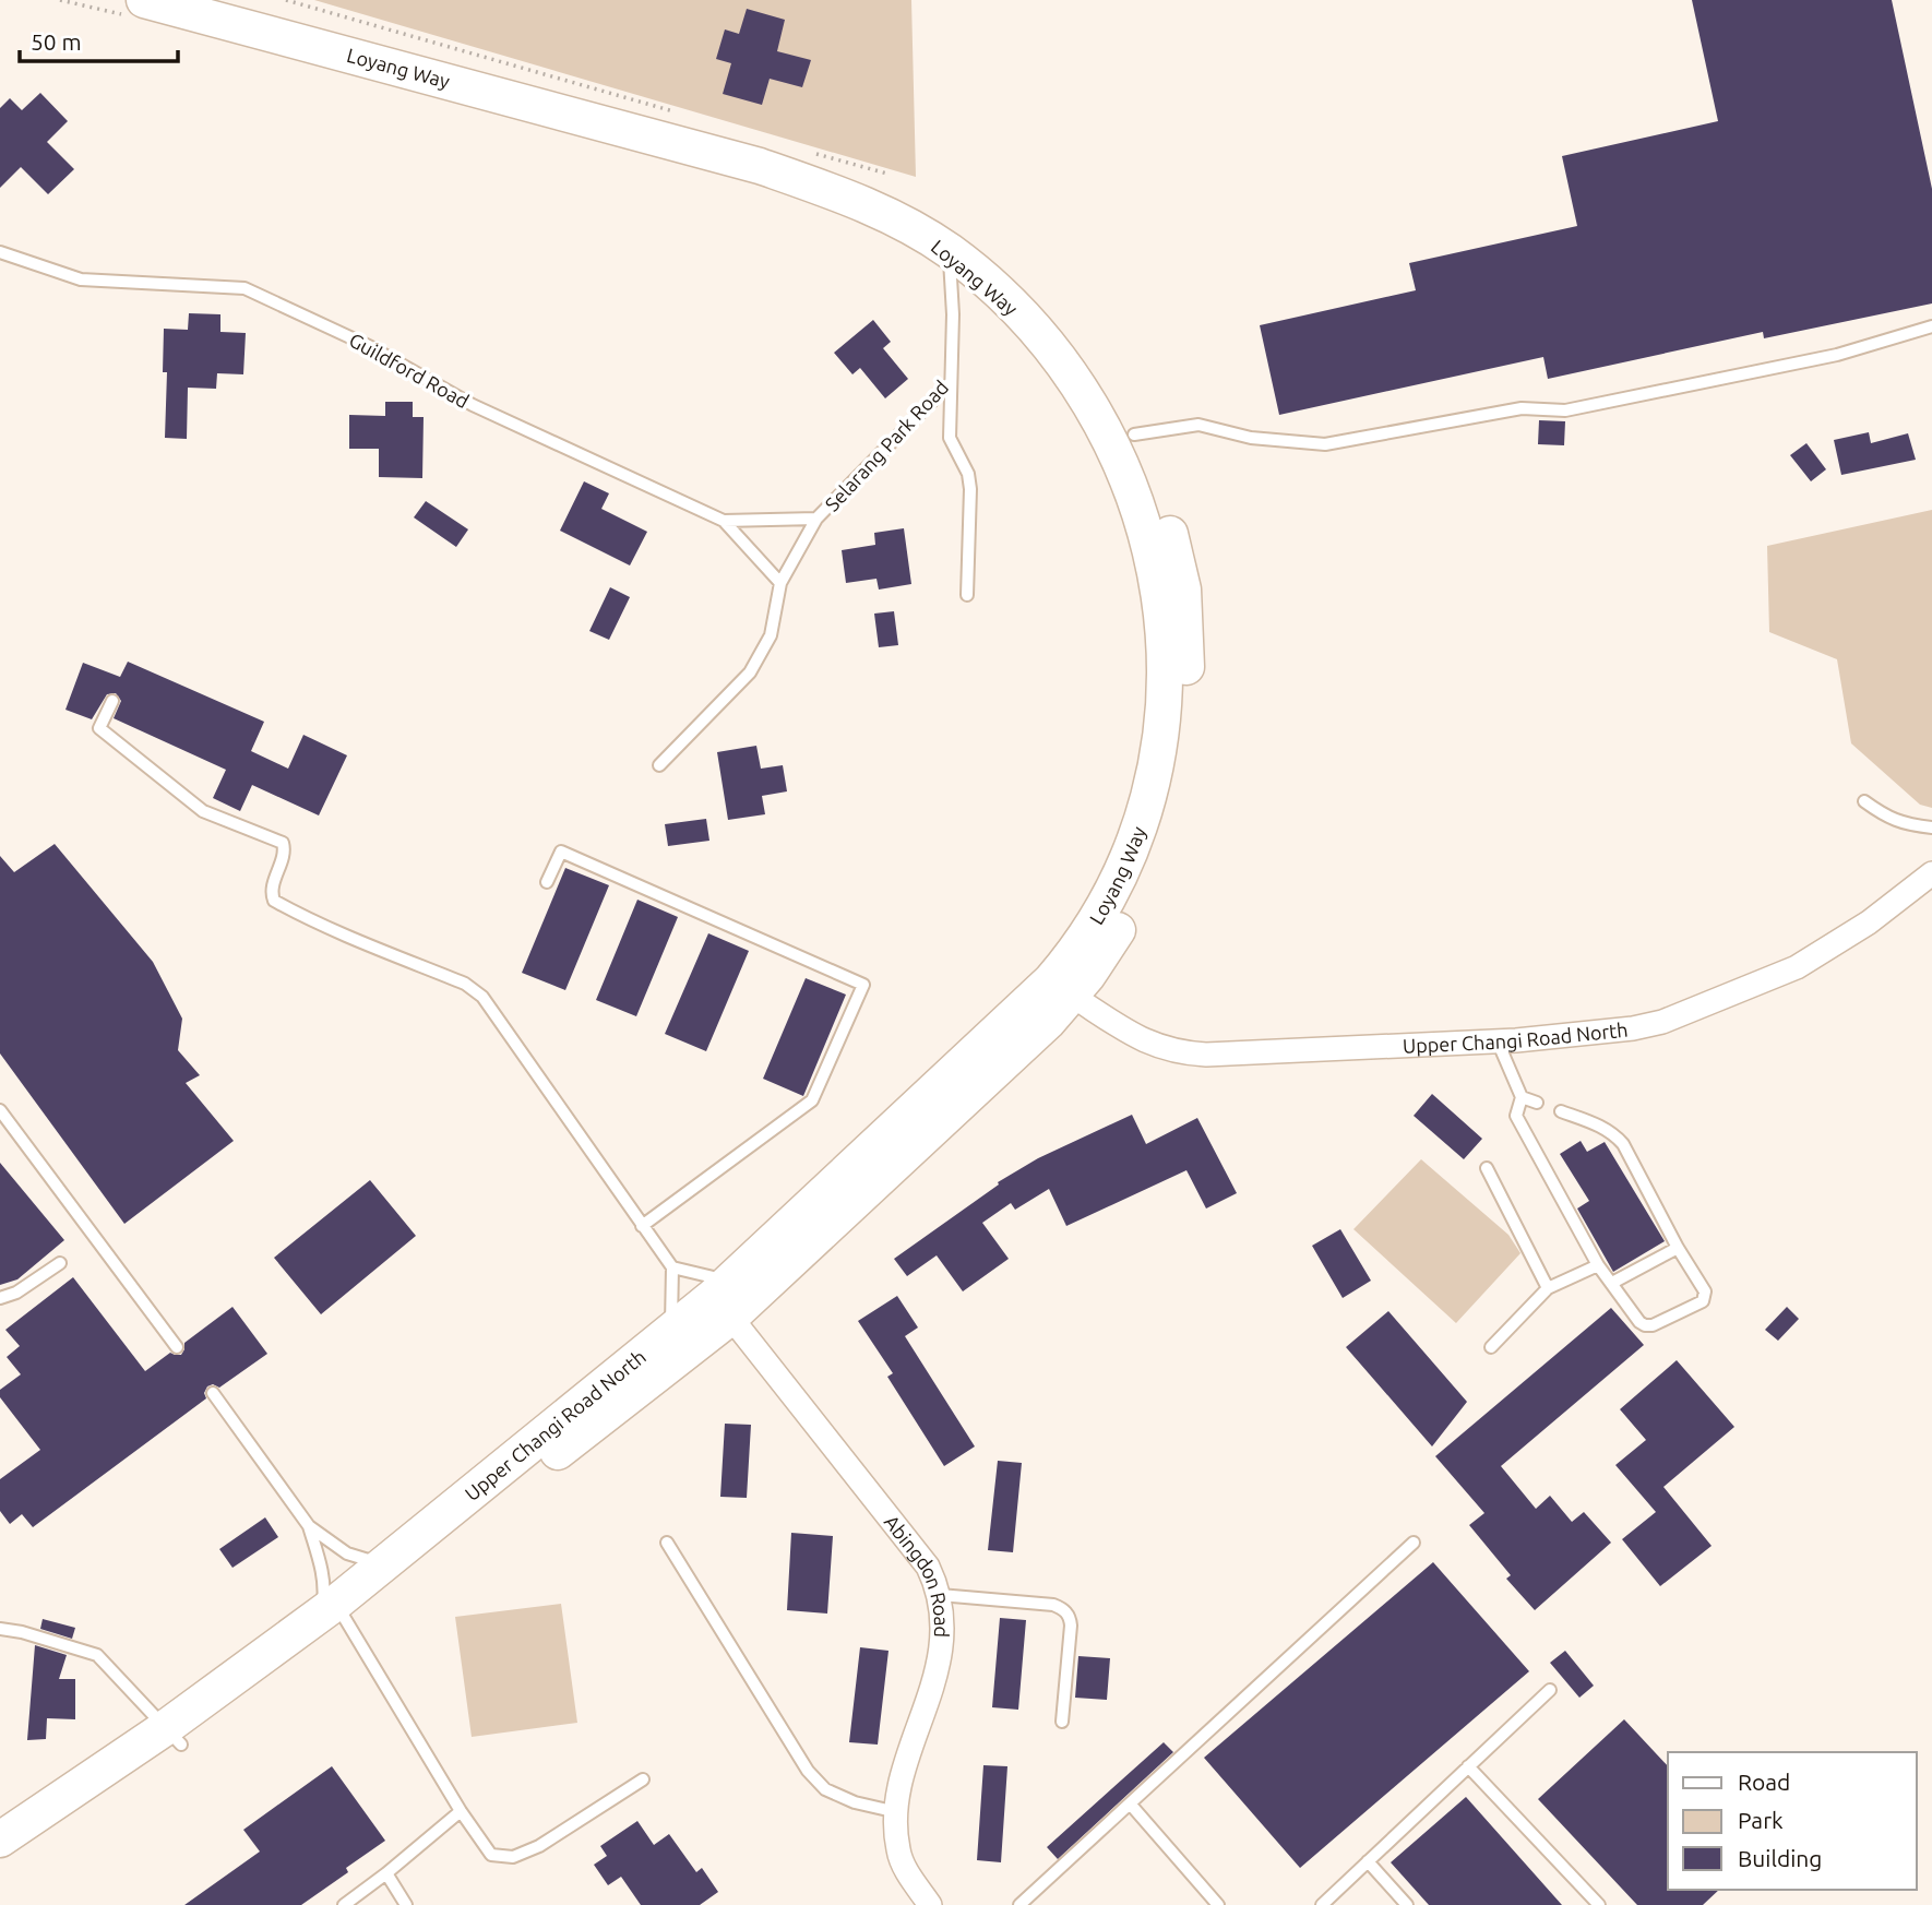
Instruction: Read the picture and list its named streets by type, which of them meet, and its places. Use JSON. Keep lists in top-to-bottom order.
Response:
{
  "streets": {
    "street": ["Loyang Way", "Upper Changi Road North", "Abingdon Road"],
    "lane": ["Guildford Road", "Selarang Park Road"]
  },
  "crossings": [
    ["Loyang Way", "Selarang Park Road"],
    ["Loyang Way", "Upper Changi Road North"],
    ["Guildford Road", "Selarang Park Road"],
    ["Upper Changi Road North", "Abingdon Road"]
  ],
  "legend": ["Road", "Park", "Building"],
  "scale_bar": "50 m"
}
